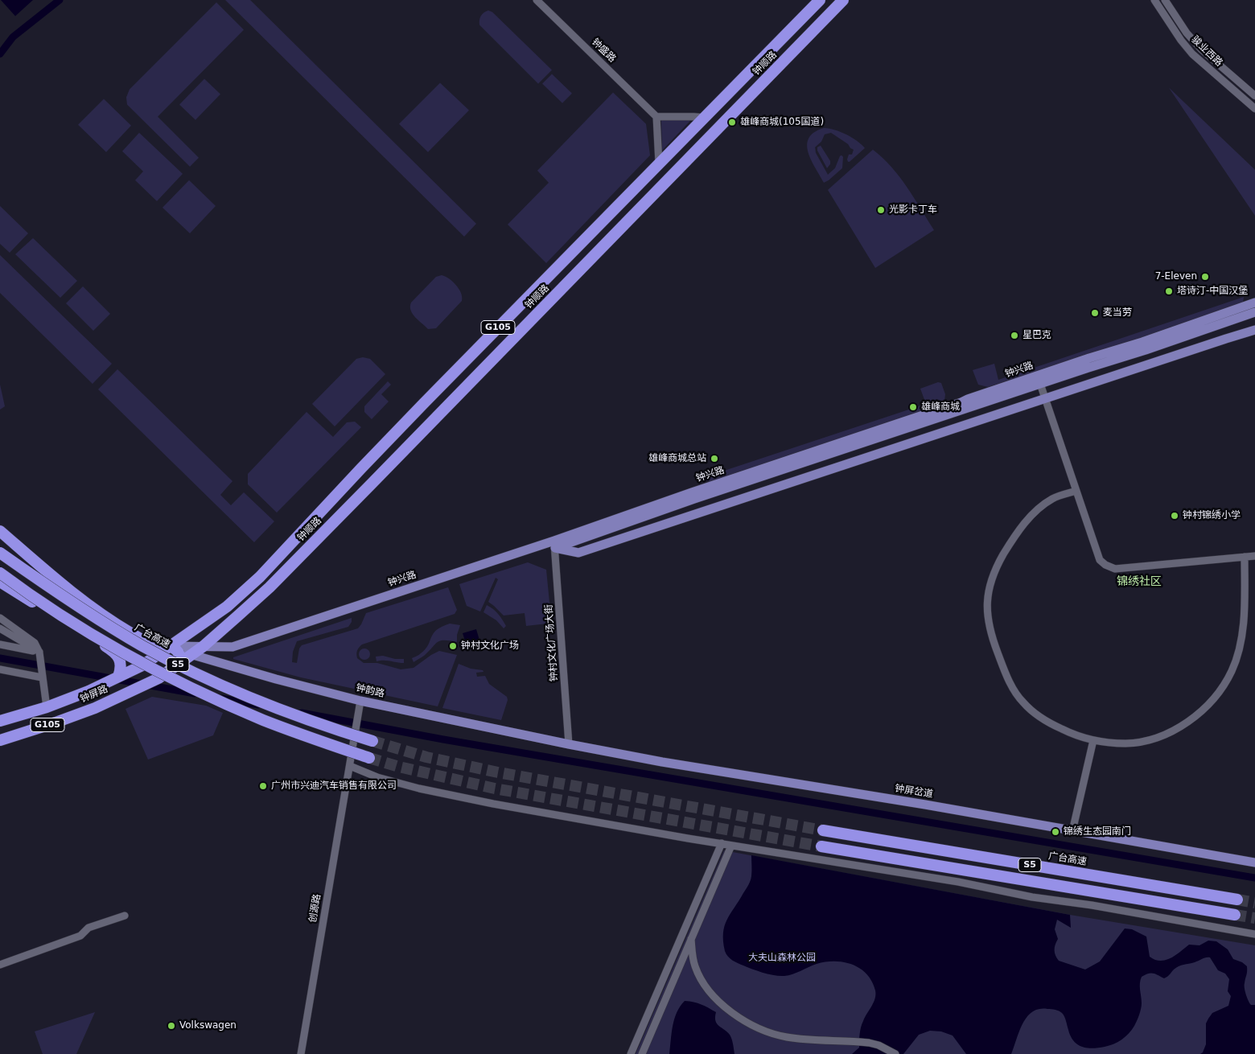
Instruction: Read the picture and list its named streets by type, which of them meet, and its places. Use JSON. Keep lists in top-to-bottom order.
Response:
{
  "streets": {
    "highway": [
      "钟顺路",
      "G105",
      "广台高速",
      "S5",
      "钟屏路"
    ],
    "main road": ["钟兴路", "钟韵路", "钟屏岔道"],
    "street": [
      "钟盛路",
      "骏业西路",
      "钟村文化广场大街",
      "创源路"
    ]
  },
  "crossings": [
    ["钟顺路", "钟兴路"],
    ["钟顺路", "钟韵路"],
    ["钟顺路", "钟屏路"],
    ["钟兴路", "钟村文化广场大街"],
    ["钟兴路", "钟韵路"],
    ["钟兴路", "钟屏路"],
    ["钟村文化广场大街", "钟韵路"],
    ["钟村文化广场大街", "钟屏岔道"],
    ["钟韵路", "钟屏路"],
    ["钟韵路", "钟屏岔道"],
    ["钟韵路", "创源路"]
  ],
  "districts": ["锦绣社区"],
  "parks": ["大夫山森林公园"],
  "places": [
    "雄峰商城(105国道)",
    "光影卡丁车",
    "7-Eleven",
    "塔诗汀-中国汉堡",
    "麦当劳",
    "星巴克",
    "雄峰商城",
    "雄峰商城总站",
    "钟村锦绣小学",
    "钟村文化广场",
    "广州市兴迪汽车销售有限公司",
    "锦绣生态园南门",
    "Volkswagen"
  ]
}
